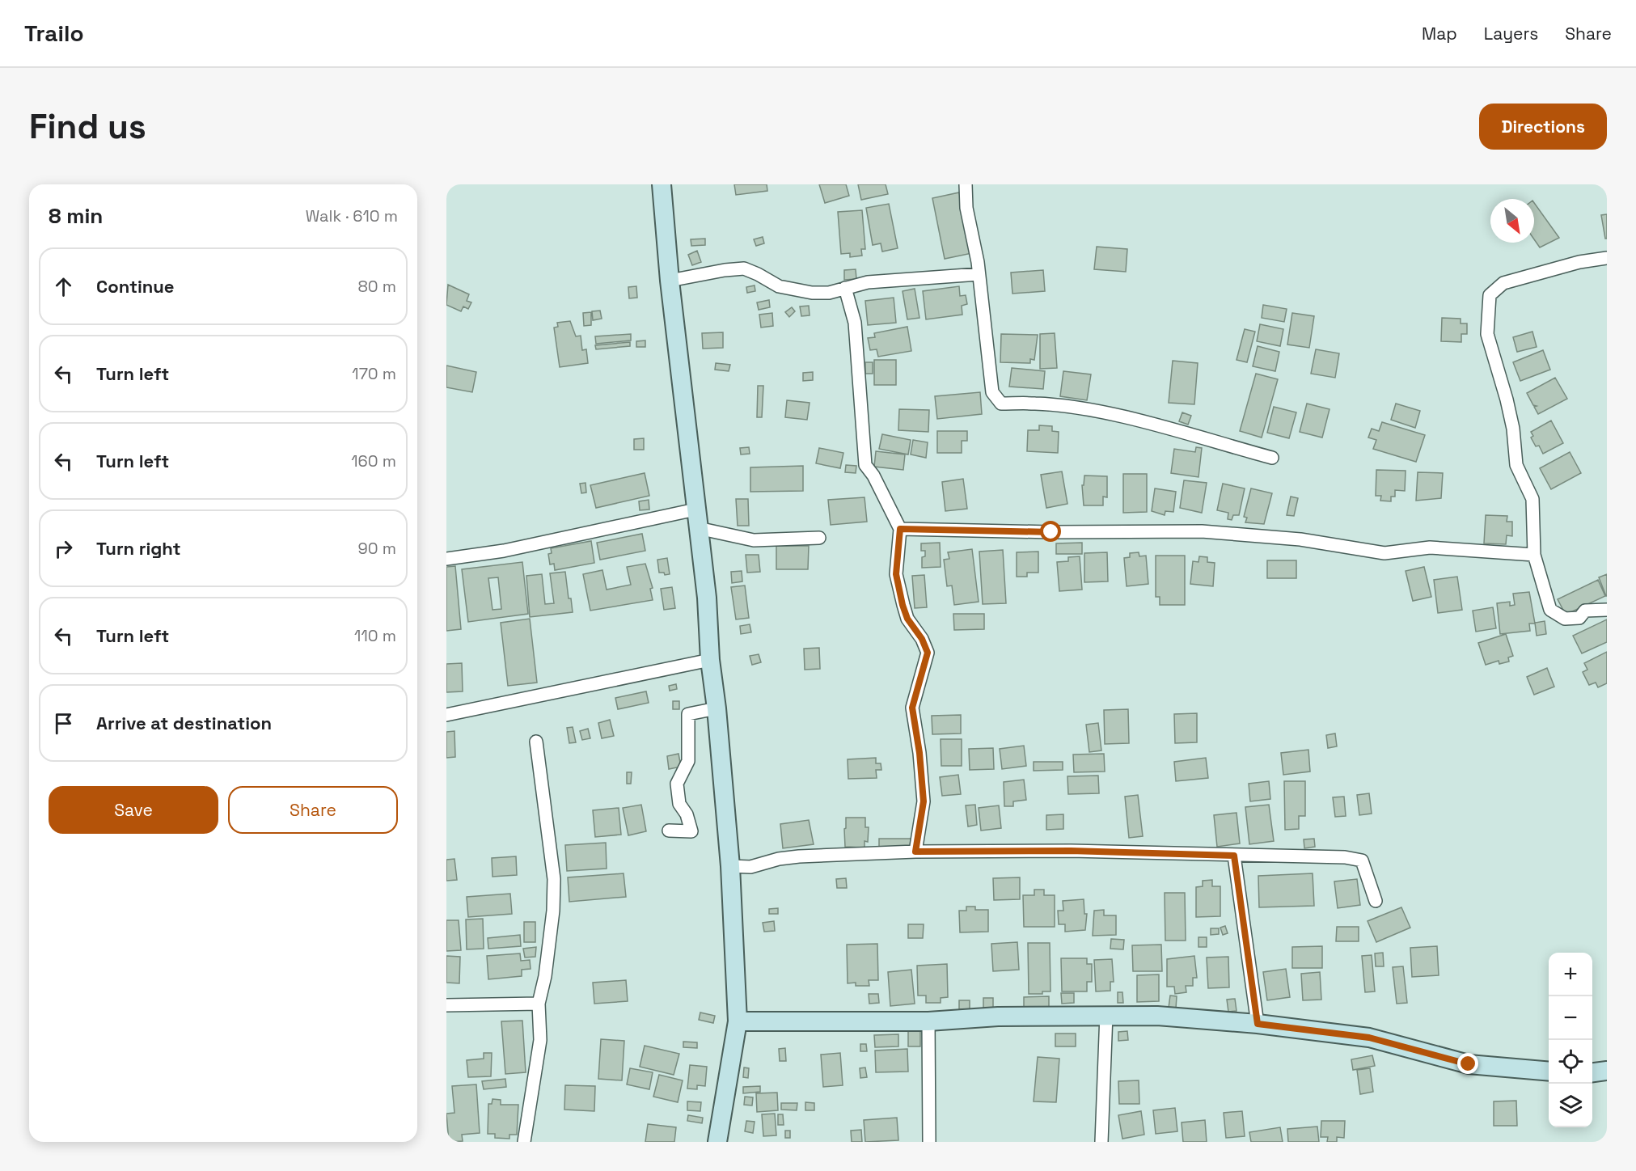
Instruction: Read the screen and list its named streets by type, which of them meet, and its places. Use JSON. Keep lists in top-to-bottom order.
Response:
{
  "north": "bottom right",
  "page": {
    "header": "Trailo",
    "nav": ["Map", "Layers", "Share"],
    "buttons": [
      "Directions",
      ["Save", "Share"]
    ],
    "title": "Find us",
    "heading": ["8 min", "Walk · 610 m"],
    "list": [
      ["Continue", "80 m"],
      ["Turn left", "170 m"],
      ["Turn left", "160 m"],
      ["Turn right", "90 m"],
      ["Turn left", "110 m"],
      "Arrive at destination"
    ],
    "map_buttons": ["+", "−"]
  }
}
